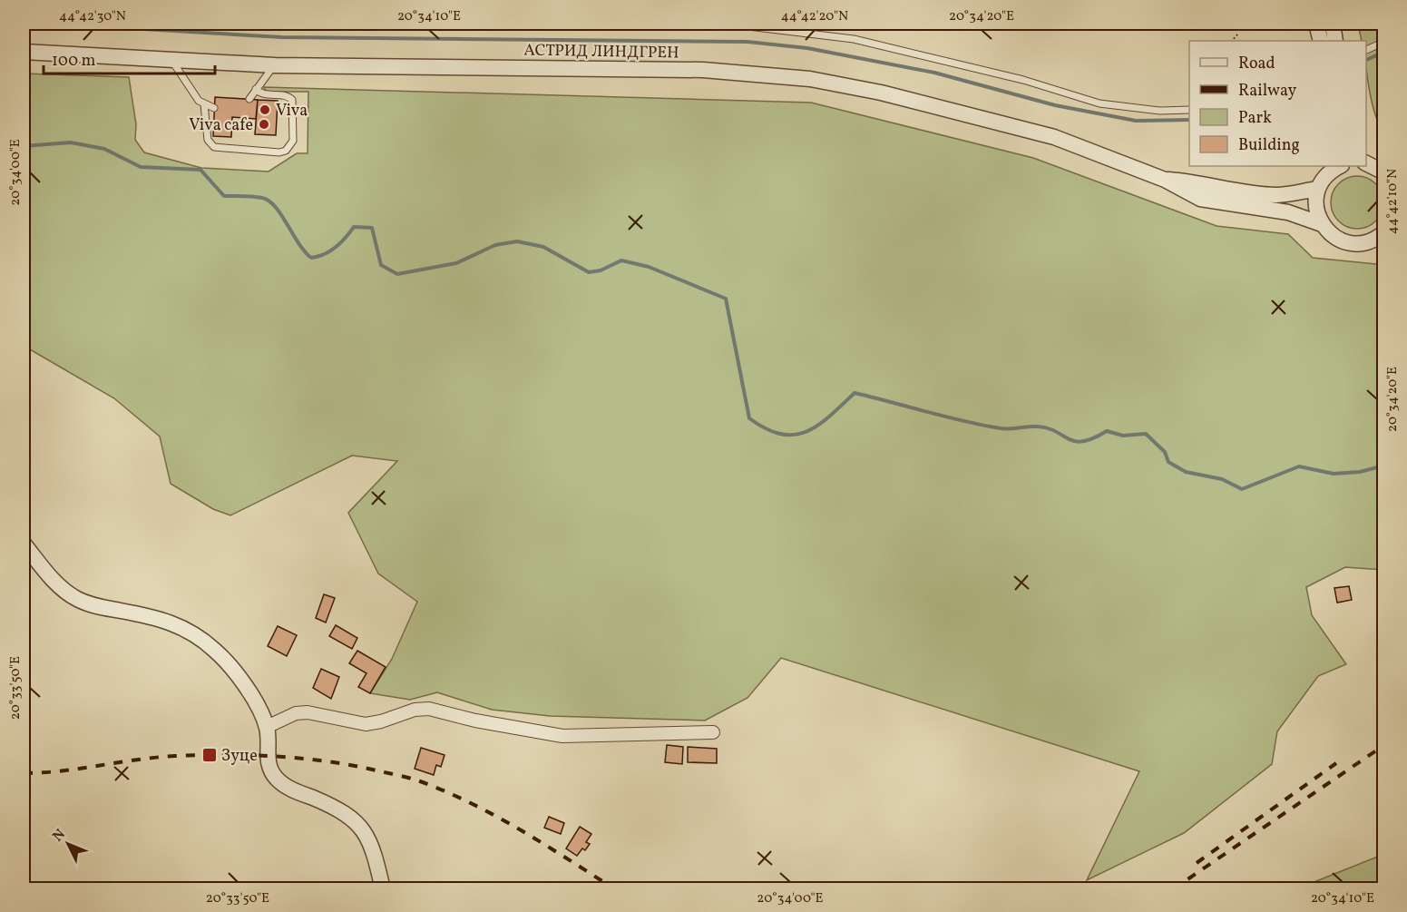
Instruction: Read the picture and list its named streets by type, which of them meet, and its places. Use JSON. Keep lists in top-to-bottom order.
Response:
{
  "streets": {
    "street": ["АСТРИД ЛИНДГРЕН"]
  },
  "places": {
    "other": ["Viva", "Viva cafe"],
    "transit": ["Зуце"]
  },
  "legend": [
    "Road",
    "Railway",
    "Park",
    "Building"
  ],
  "scale_bar": "100 m",
  "north": "top left",
  "coordinates": [
    "44°42'30\"N",
    "20°34'10\"E",
    "44°42'20\"N",
    "20°34'20\"E",
    "20°34'00\"E",
    "44°42'10\"N",
    "20°33'50\"E"
  ]
}
